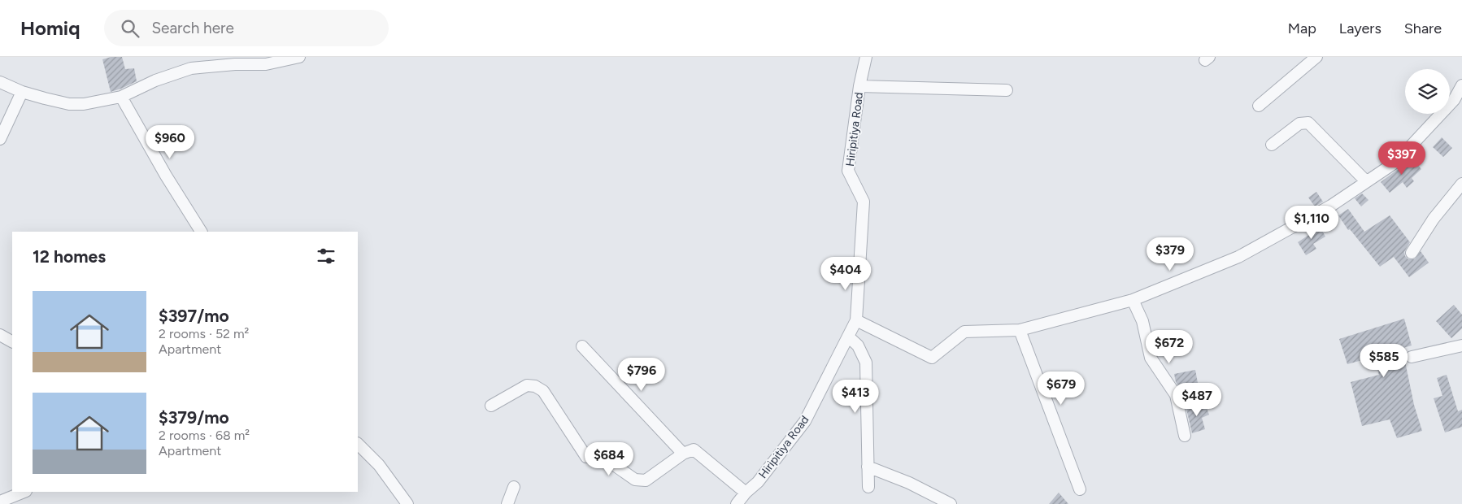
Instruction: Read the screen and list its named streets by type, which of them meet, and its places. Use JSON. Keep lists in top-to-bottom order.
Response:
{
  "streets": {
    "street": ["Hiripitiya Road"]
  },
  "page": {
    "header": "Homiq",
    "search": "Search here",
    "nav": ["Map", "Layers", "Share"],
    "price": [
      "$960",
      "$397",
      "$1,110",
      "$379",
      "$404",
      "$672",
      "$585",
      "$796",
      "$679",
      "$413",
      "$487",
      "$684"
    ],
    "heading": "12 homes",
    "list": [
      {
        "name": "$397/mo",
        "note": "2 rooms · 52 m² · Apartment"
      },
      {
        "name": "$379/mo",
        "note": "2 rooms · 68 m² · Apartment"
      }
    ]
  }
}
